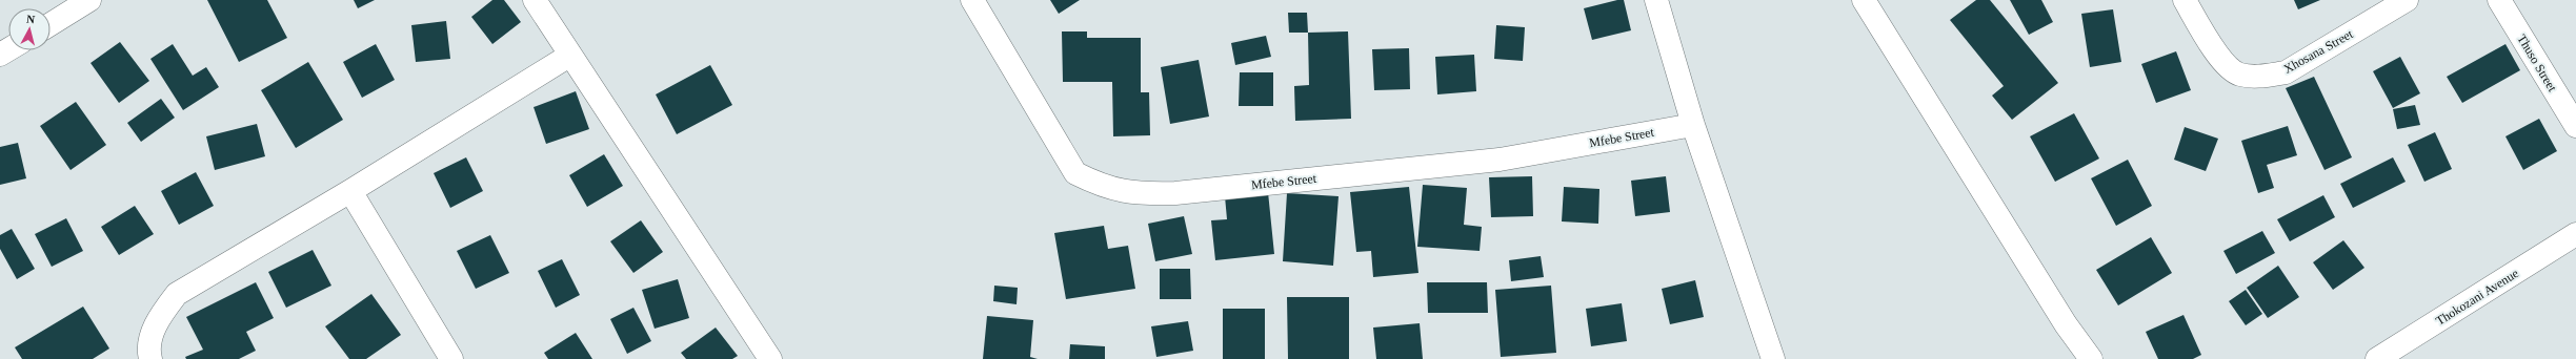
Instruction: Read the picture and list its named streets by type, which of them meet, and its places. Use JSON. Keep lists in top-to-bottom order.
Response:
{
  "streets": {
    "street": [
      "Xhosana Street",
      "Thuso Street",
      "Mfebe Street",
      "Thokozani Avenue"
    ]
  },
  "north": "top"
}
